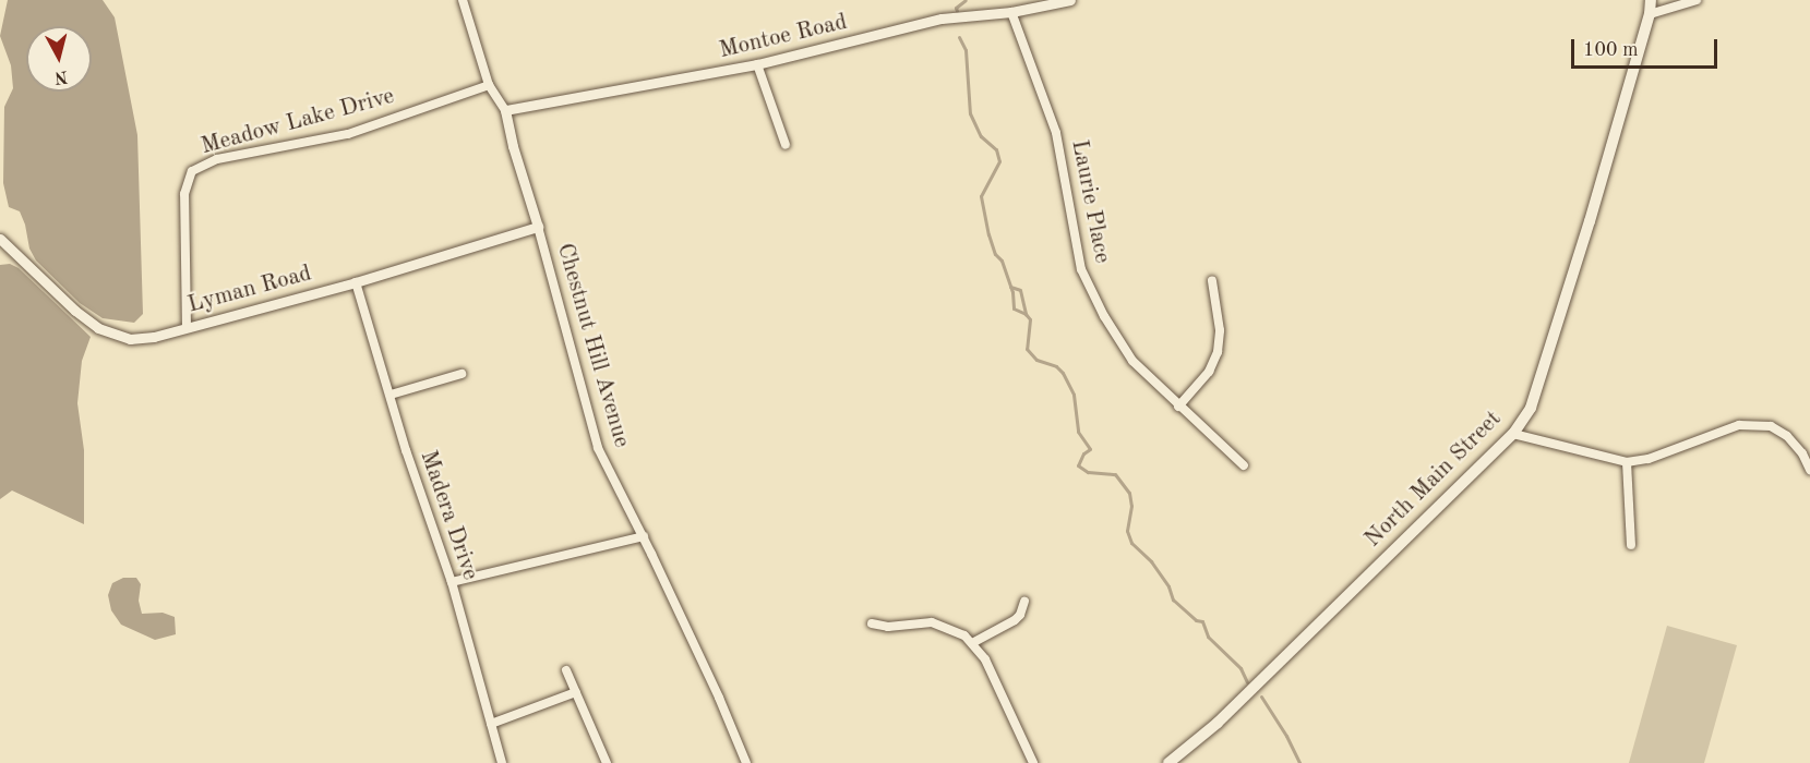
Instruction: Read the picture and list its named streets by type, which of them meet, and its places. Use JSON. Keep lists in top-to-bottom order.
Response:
{
  "streets": {
    "main road": ["North Main Street"],
    "street": [
      "Montoe Road",
      "Meadow Lake Drive",
      "Laurie Place",
      "Lyman Road",
      "Chestnut Hill Avenue",
      "Madera Drive"
    ]
  },
  "crossings": [
    ["Montoe Road", "Laurie Place"],
    ["Montoe Road", "Chestnut Hill Avenue"],
    ["Meadow Lake Drive", "Lyman Road"],
    ["Meadow Lake Drive", "Chestnut Hill Avenue"],
    ["Lyman Road", "Chestnut Hill Avenue"],
    ["Lyman Road", "Madera Drive"]
  ],
  "scale_bar": "100 m",
  "north": "bottom"
}
